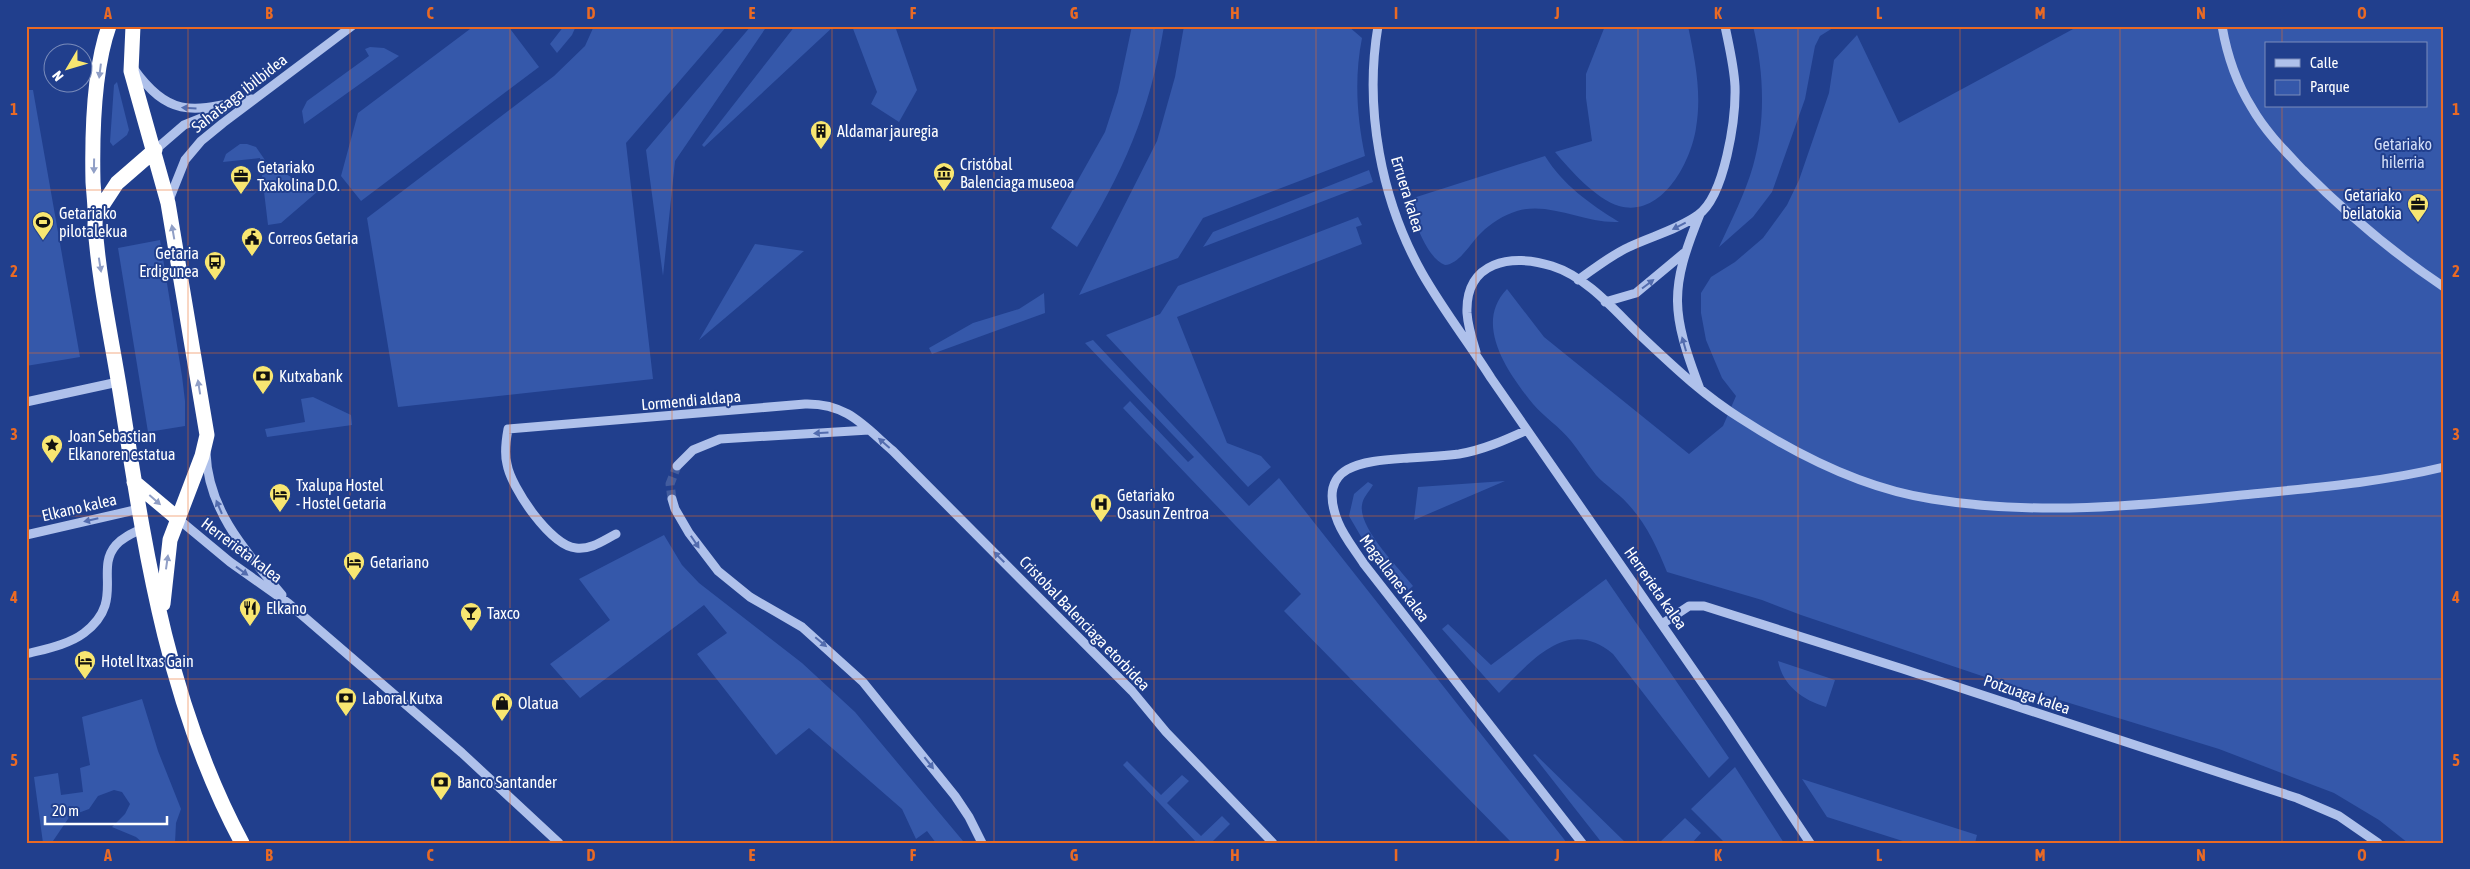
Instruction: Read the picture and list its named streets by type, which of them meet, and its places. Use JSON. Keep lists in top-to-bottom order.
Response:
{
  "streets": {
    "street": [
      "Sahatsaga ibilbidea",
      "Erruera kalea",
      "Lormendi aldapa",
      "Elkano kalea",
      "Herrerieta kalea",
      "Magallanes kalea",
      "Cristobal Balenciaga etorbidea",
      "Potzuaga kalea"
    ]
  },
  "crossings": [
    ["Erruera kalea", "Herrerieta kalea"],
    ["Lormendi aldapa", "Cristobal Balenciaga etorbidea"],
    ["Herrerieta kalea", "Magallanes kalea"],
    ["Herrerieta kalea", "Potzuaga kalea"]
  ],
  "one_way": ["Elkano kalea", "Cristobal Balenciaga etorbidea"],
  "parks": ["Getariako hilerria"],
  "places": {
    "building": ["Aldamar jauregia"],
    "museum": ["Cristóbal Balenciaga museoa"],
    "office": ["Getariako Txakolina D.O.", "Getariako beilatokia"],
    "sports": ["Getariako pilotalekua"],
    "public building": ["Correos Getaria"],
    "bus stop": ["Getaria Erdigunea"],
    "bank": ["Kutxabank", "Laboral Kutxa", "Banco Santander"],
    "place": ["Joan Sebastian Elkanoren estatua"],
    "hotel": ["Txalupa Hostel - Hostel Getaria", "Getariano", "Hotel Itxas Gain"],
    "hospital": ["Getariako Osasun Zentroa"],
    "restaurant": ["Elkano"],
    "bar": ["Taxco"],
    "shop": ["Olatua"]
  },
  "legend": ["Calle", "Parque"],
  "scale_bar": "20 m",
  "north": "bottom left",
  "grid": {
    "columns": [
      "A",
      "B",
      "C",
      "D",
      "E",
      "F",
      "G",
      "H",
      "I",
      "J",
      "K",
      "L",
      "M",
      "N",
      "O"
    ],
    "rows": [
      "1",
      "2",
      "3",
      "4",
      "5"
    ]
  }
}
